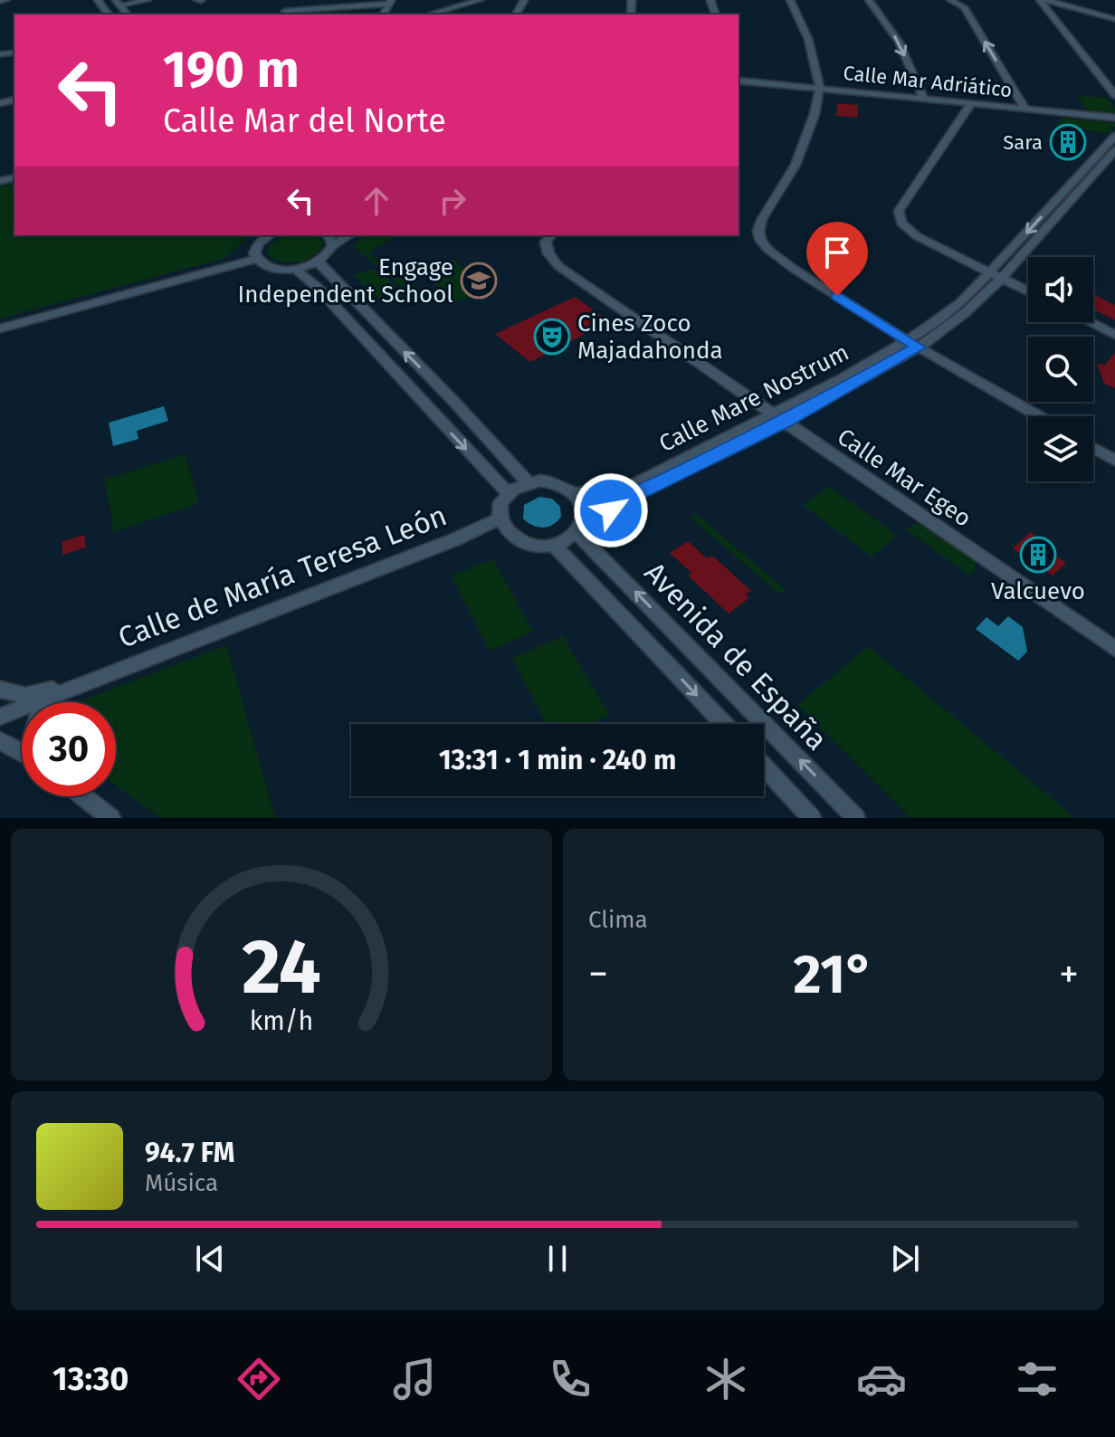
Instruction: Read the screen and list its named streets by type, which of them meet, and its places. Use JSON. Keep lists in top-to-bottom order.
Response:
{
  "streets": {
    "street": [
      "Calle Mar Adriático",
      "Calle Mare Nostrum",
      "Calle Mar Egeo",
      "Calle de María Teresa León",
      "Avenida de España"
    ]
  },
  "crossings": [
    ["Calle Mare Nostrum", "Calle Mar Egeo"],
    ["Calle Mare Nostrum", "Calle de María Teresa León"],
    ["Calle Mare Nostrum", "Avenida de España"],
    ["Calle de María Teresa León", "Avenida de España"]
  ],
  "places": {
    "building": ["Sara", "Valcuevo"],
    "school or university": ["Engage Independent School"],
    "theatre": ["Cines Zoco Majadahonda"]
  },
  "page": {
    "turn": ["190 m", "Calle Mar del Norte"],
    "limit": "30",
    "trip": "13:31 · 1 min · 240 m",
    "tile": "Clima",
    "heat": ["−", "21°", "+"],
    "song": ["94.7 FM", "Música"],
    "tabs": "13:30",
    "gauge": ["24", "km/h"]
  }
}
